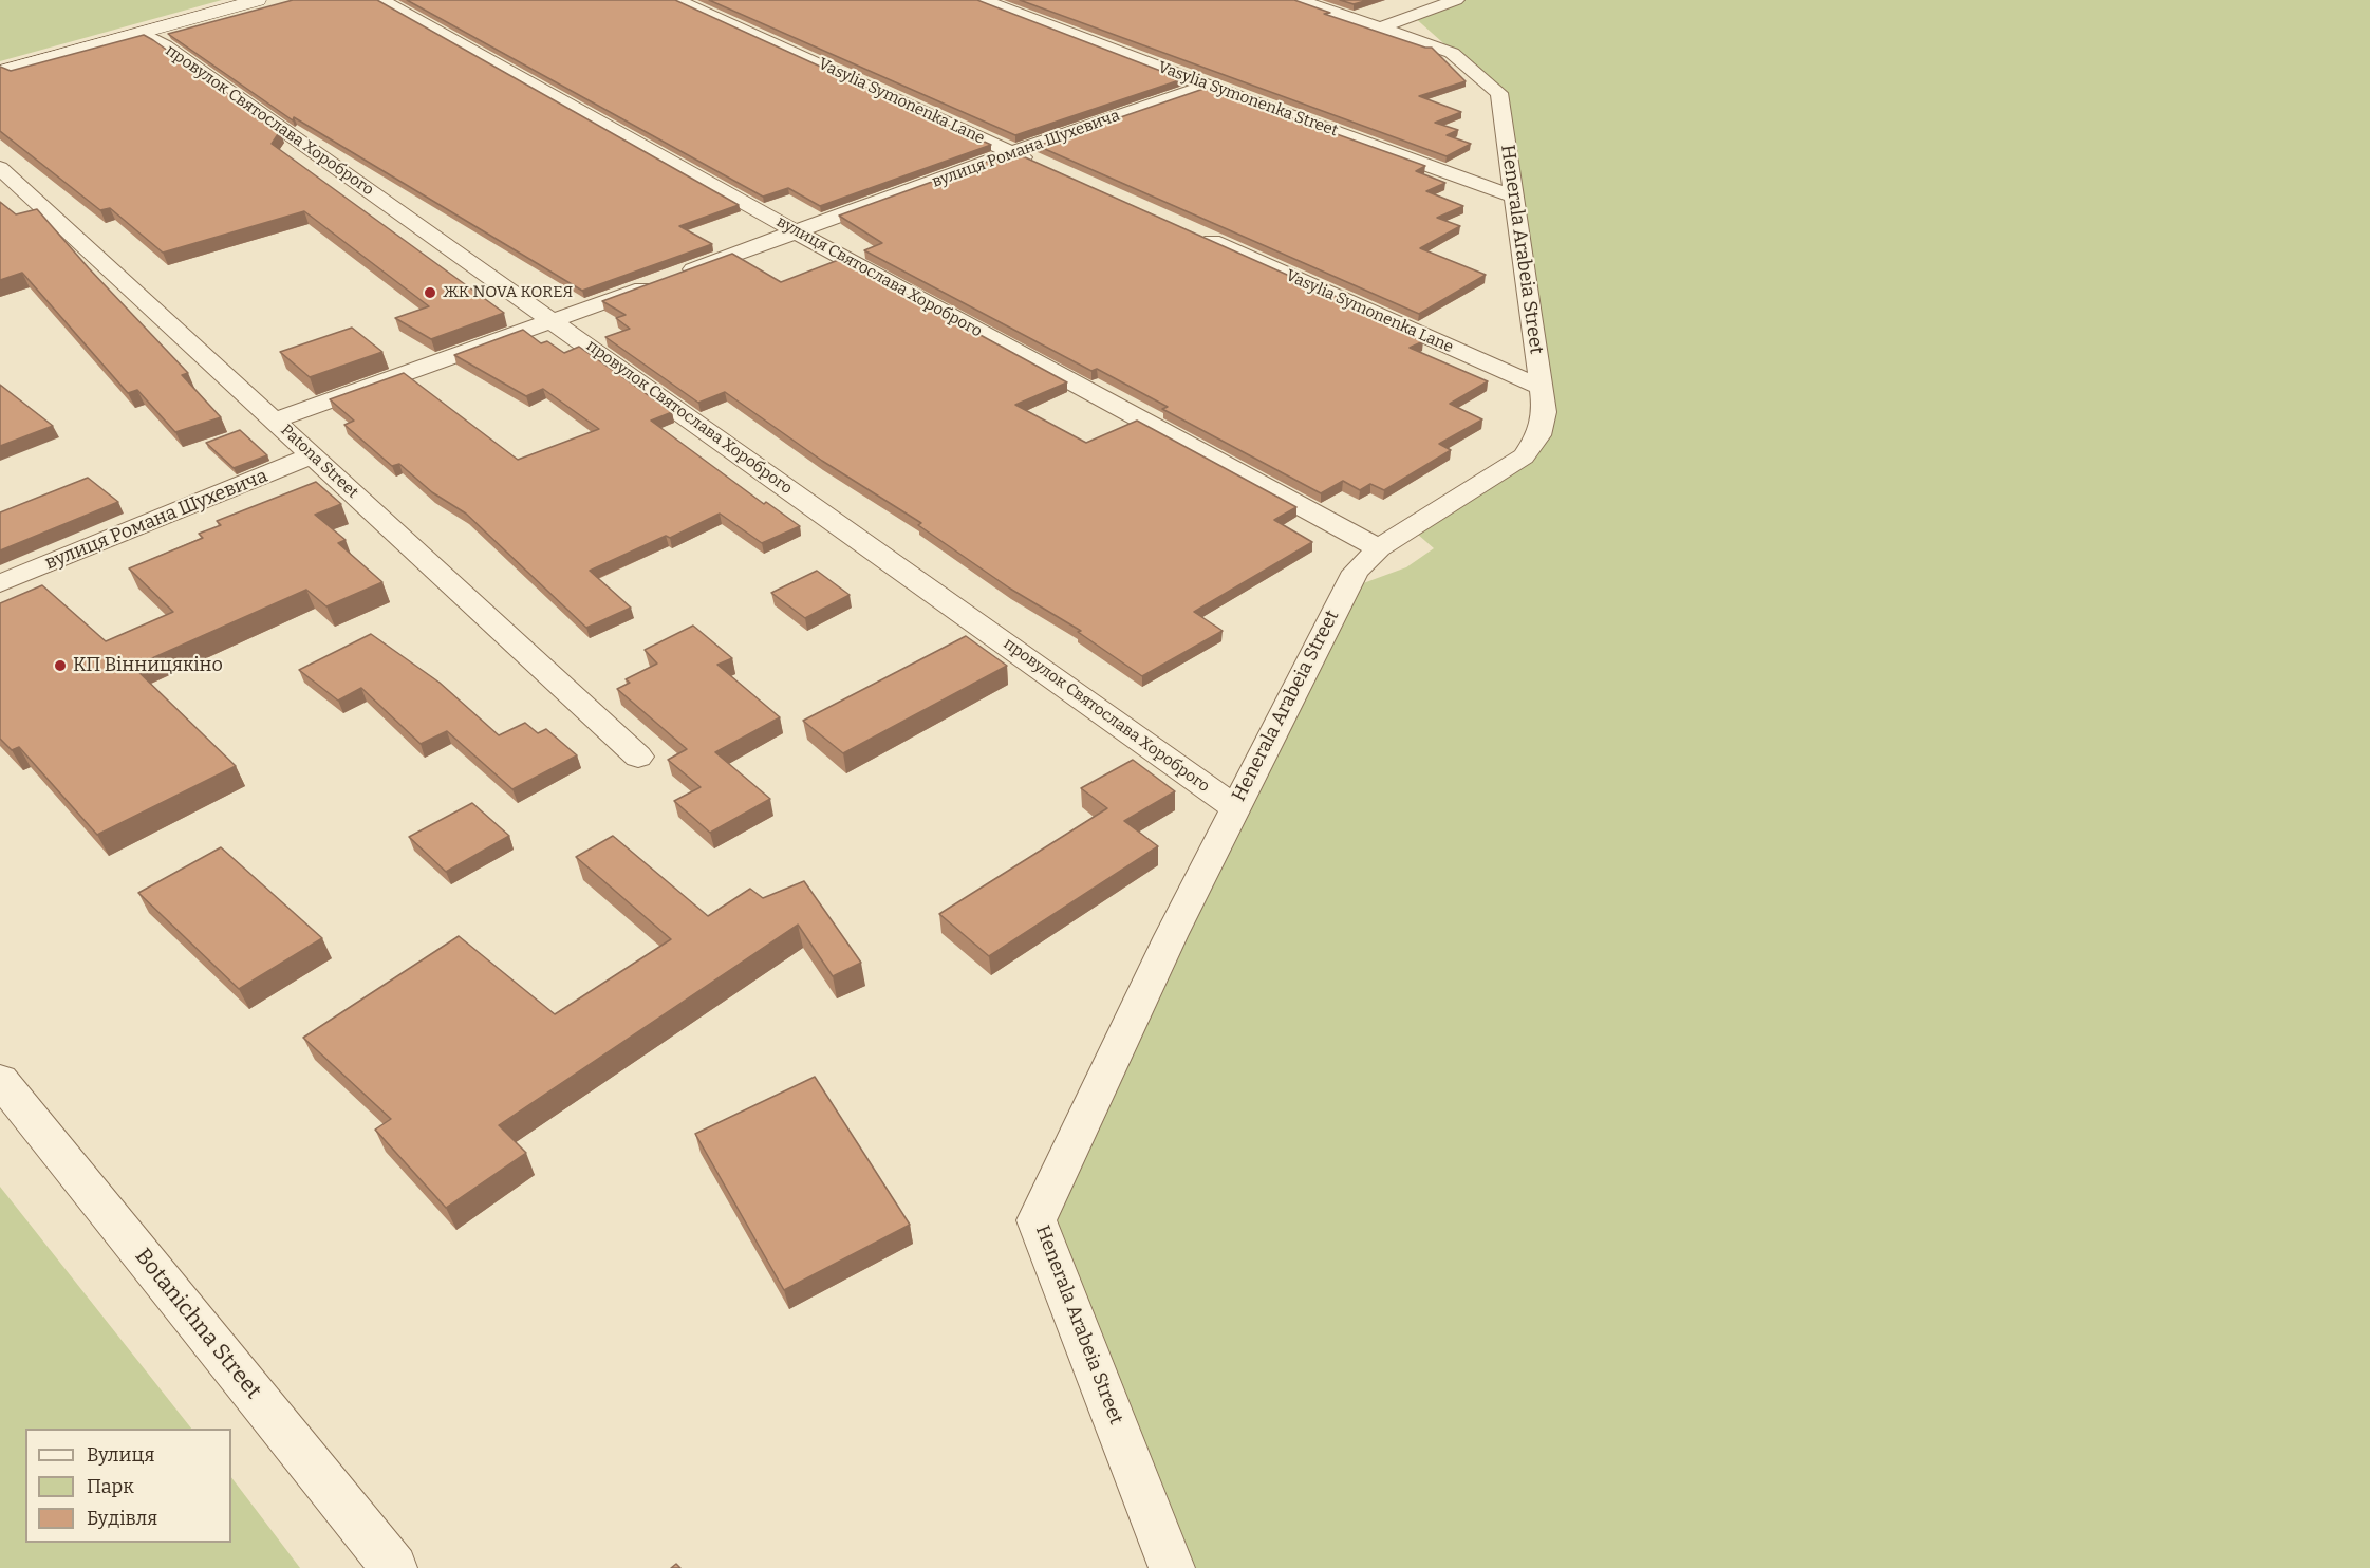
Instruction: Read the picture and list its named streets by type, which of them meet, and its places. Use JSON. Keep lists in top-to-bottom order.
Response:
{
  "streets": {
    "street": [
      "Vasylia Symonenka Street",
      "Vasylia Symonenka Lane",
      "провулок Святослава Хороброго",
      "вулиця Романа Шухевича",
      "Henerala Arabeia Street",
      "вулиця Святослава Хороброго",
      "Patona Street",
      "Botanichna Street"
    ]
  },
  "crossings": [
    ["Vasylia Symonenka Street", "вулиця Романа Шухевича"],
    ["Vasylia Symonenka Street", "Henerala Arabeia Street"],
    ["Vasylia Symonenka Lane", "вулиця Романа Шухевича"],
    ["Vasylia Symonenka Lane", "Henerala Arabeia Street"],
    ["провулок Святослава Хороброго", "вулиця Романа Шухевича"],
    ["провулок Святослава Хороброго", "Henerala Arabeia Street"],
    ["вулиця Романа Шухевича", "вулиця Святослава Хороброго"],
    ["вулиця Романа Шухевича", "Patona Street"],
    ["Henerala Arabeia Street", "вулиця Святослава Хороброго"]
  ],
  "places": ["ЖК NOVA KOREЯ", "КП Вінницякіно"],
  "legend": ["Вулиця", "Парк", "Будівля"]
}
